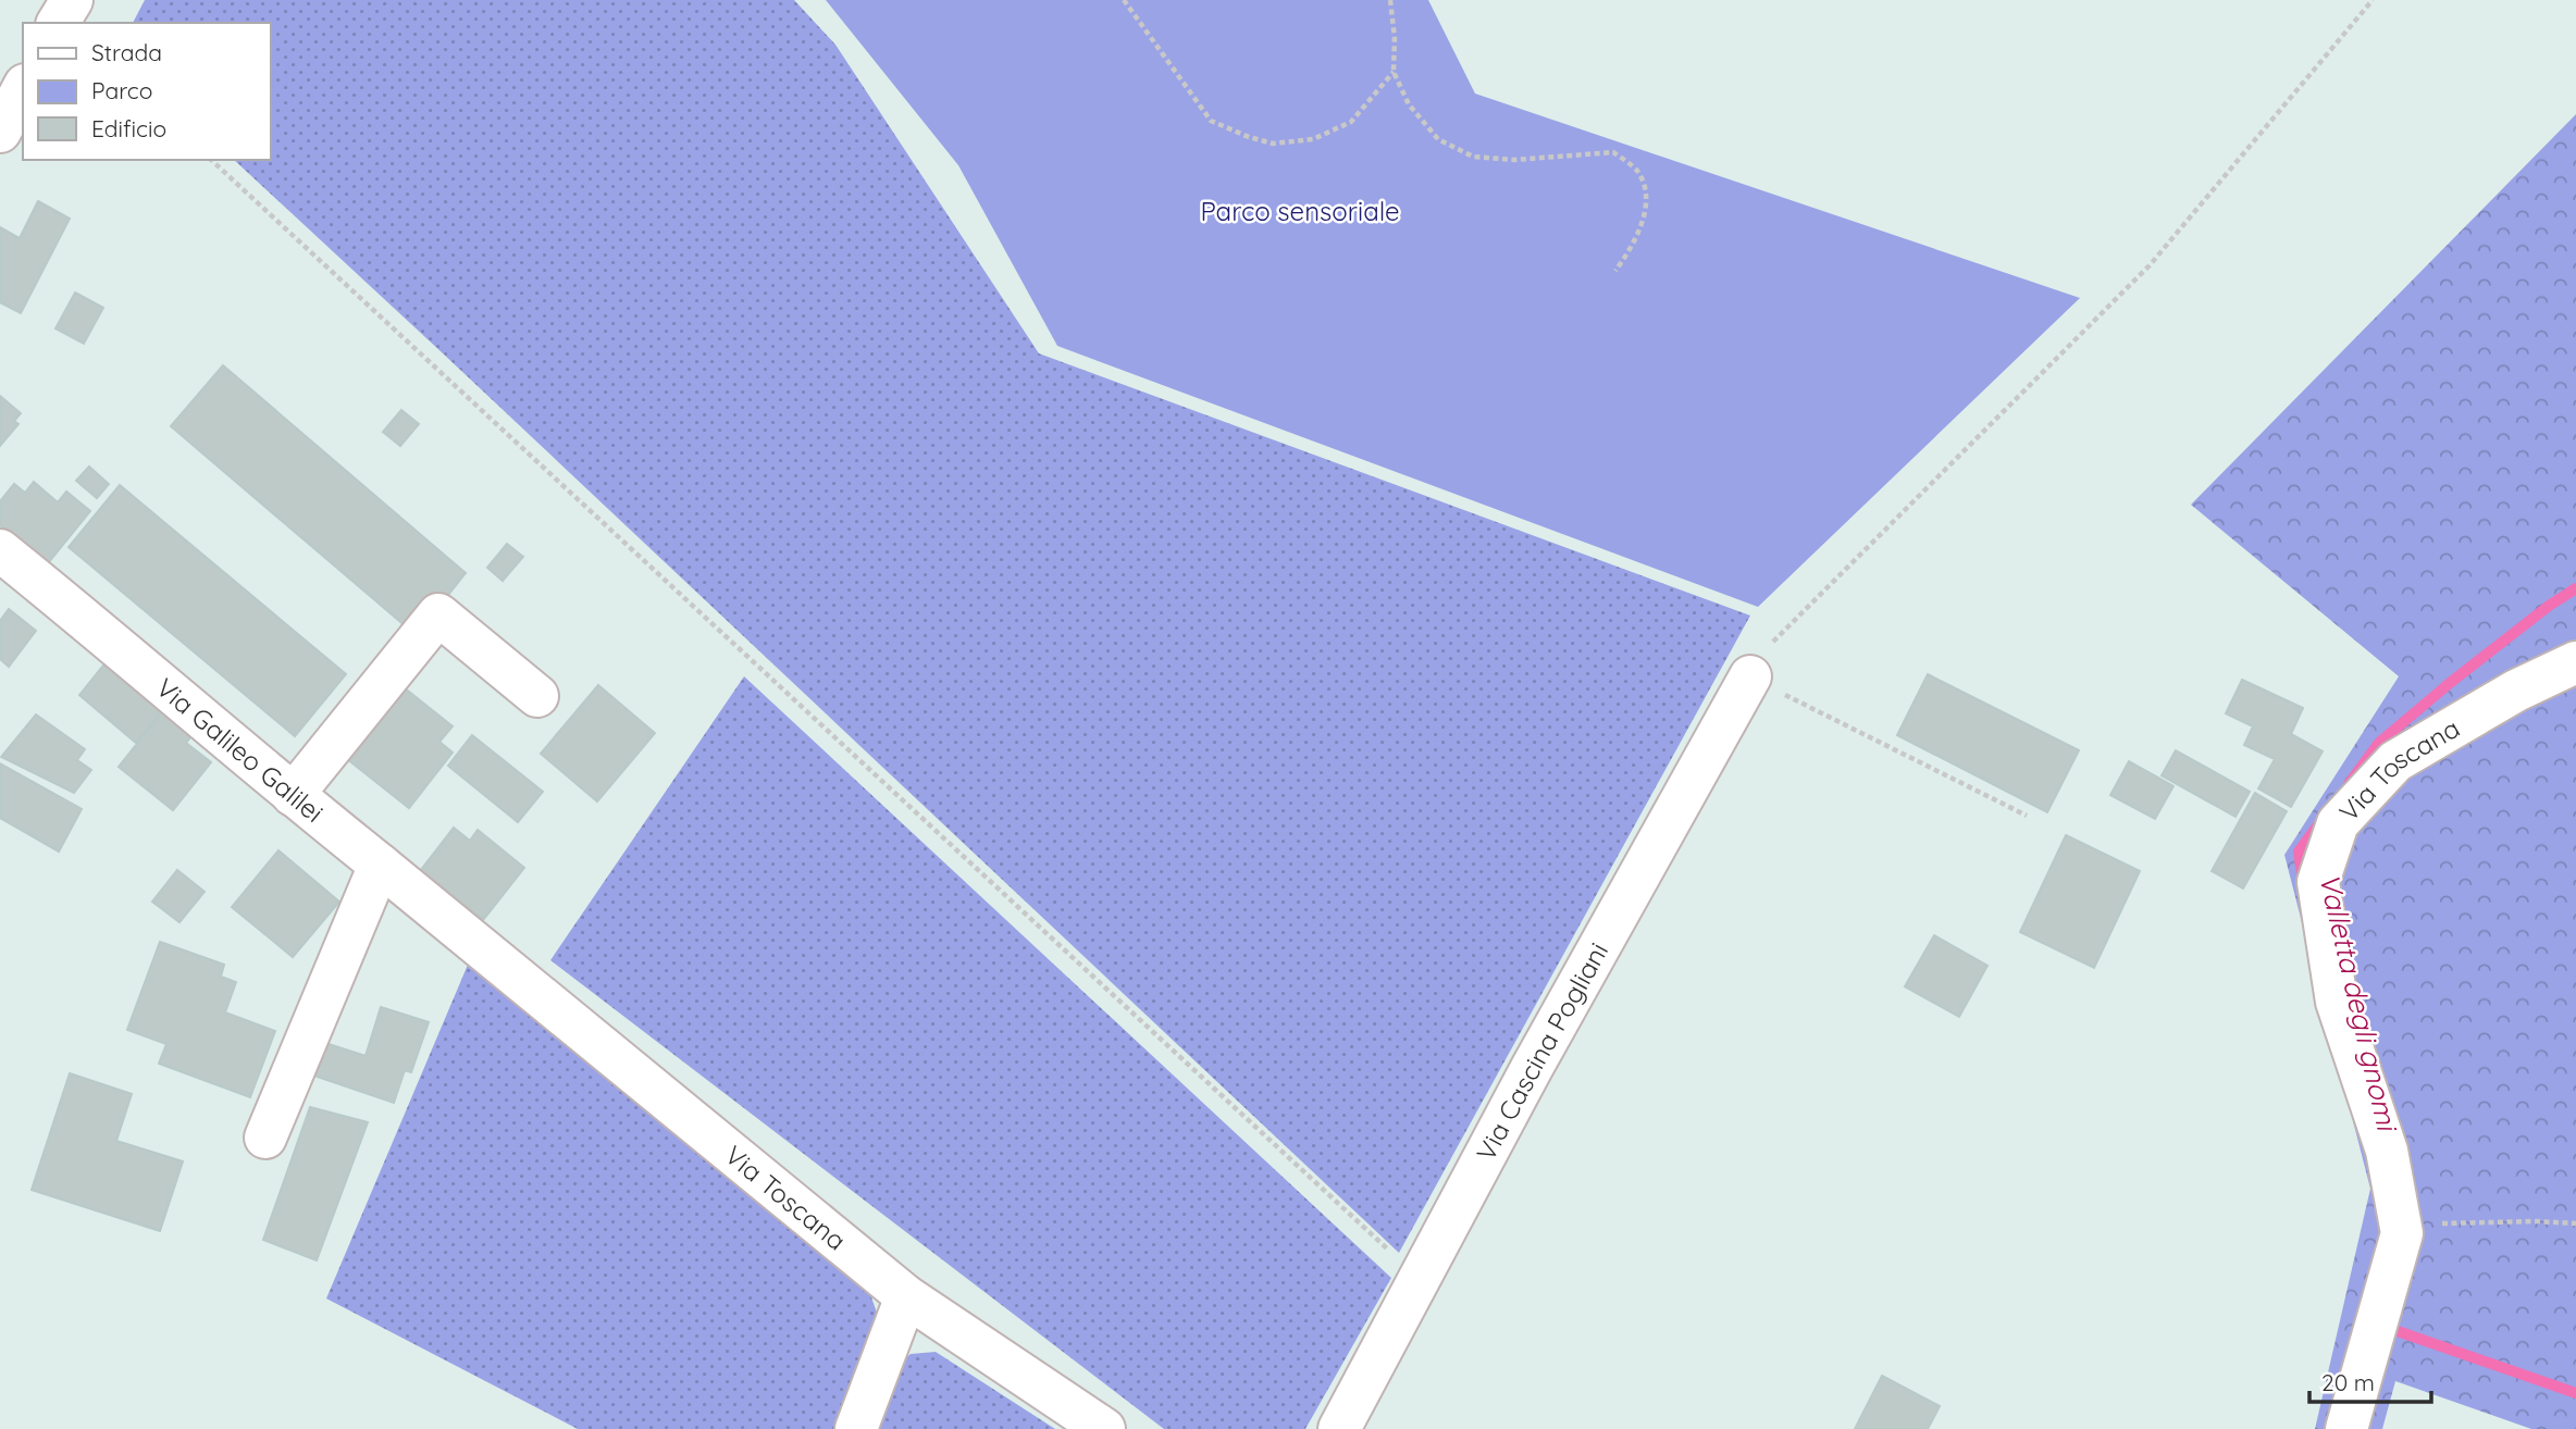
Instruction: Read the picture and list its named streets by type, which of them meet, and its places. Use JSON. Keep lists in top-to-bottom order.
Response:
{
  "streets": {
    "street": ["Via Galileo Galilei", "Via Toscana", "Via Cascina Pogliani"]
  },
  "crossings": [
    ["Via Galileo Galilei", "Via Toscana"]
  ],
  "water": ["Valletta degli gnomi"],
  "parks": ["Parco sensoriale"],
  "legend": ["Strada", "Parco", "Edificio"],
  "scale_bar": "20 m"
}
